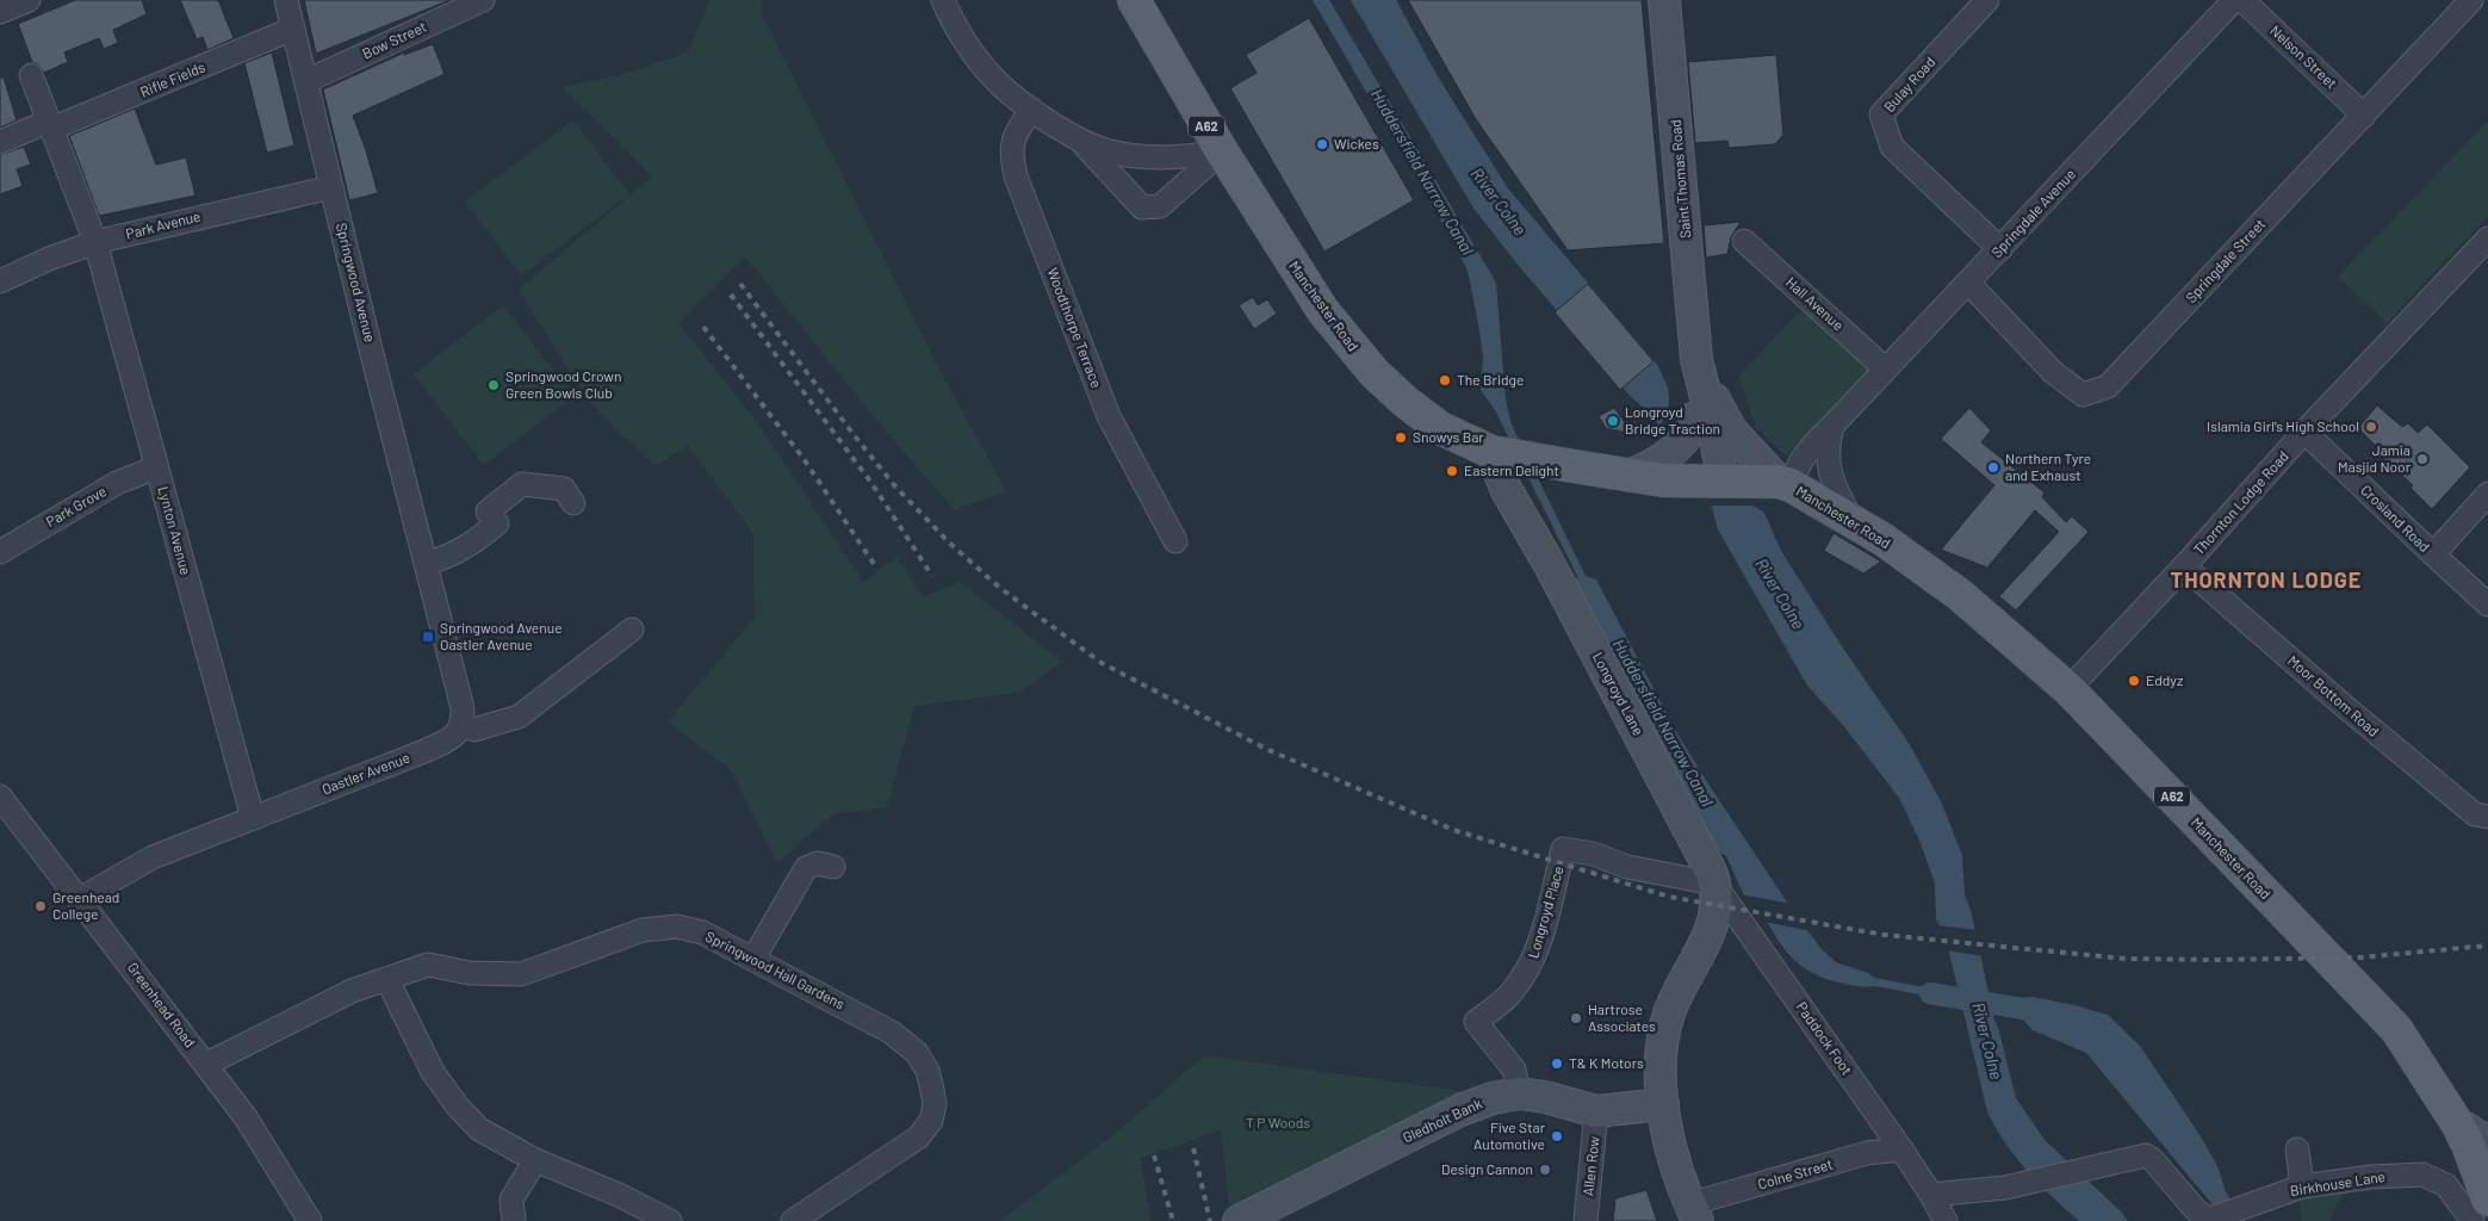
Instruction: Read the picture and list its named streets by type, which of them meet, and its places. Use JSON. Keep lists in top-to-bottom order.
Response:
{
  "streets": {
    "main road": ["A62", "Manchester Road"],
    "street": [
      "Bow Street",
      "Nelson Street",
      "Rifle Fields",
      "Bulay Road",
      "Saint Thomas Road",
      "Springdale Avenue",
      "Park Avenue",
      "Springdale Street",
      "Springwood Avenue",
      "Hall Avenue",
      "Woodthorpe Terrace",
      "Thornton Lodge Road",
      "Park Grove",
      "Crosland Road",
      "Lynton Avenue",
      "Longroyd Lane",
      "Moor Bottom Road",
      "Oastler Avenue",
      "Longroyd Place",
      "Springwood Hall Gardens",
      "Greenhead Road",
      "Paddock Foot",
      "Gledholt Bank",
      "Allen Row",
      "Colne Street",
      "Birkhouse Lane"
    ]
  },
  "crossings": [
    ["Bow Street", "Springwood Avenue"],
    ["Nelson Street", "Springdale Street"],
    ["Rifle Fields", "Springwood Avenue"],
    ["Bulay Road", "Springdale Avenue"],
    ["Saint Thomas Road", "Manchester Road"],
    ["Springdale Avenue", "Springdale Street"],
    ["Springdale Avenue", "Hall Avenue"],
    ["Springdale Avenue", "Manchester Road"],
    ["Park Avenue", "Springwood Avenue"],
    ["Park Avenue", "Lynton Avenue"],
    ["Springwood Avenue", "Oastler Avenue"],
    ["Manchester Road", "Thornton Lodge Road"],
    ["Manchester Road", "Longroyd Lane"],
    ["Thornton Lodge Road", "Crosland Road"],
    ["Thornton Lodge Road", "Moor Bottom Road"],
    ["Park Grove", "Lynton Avenue"],
    ["Lynton Avenue", "Oastler Avenue"],
    ["Longroyd Lane", "Longroyd Place"],
    ["Longroyd Lane", "Paddock Foot"],
    ["Longroyd Lane", "Gledholt Bank"],
    ["Longroyd Lane", "Colne Street"],
    ["Oastler Avenue", "Greenhead Road"],
    ["Longroyd Place", "Paddock Foot"],
    ["Longroyd Place", "Gledholt Bank"],
    ["Springwood Hall Gardens", "Greenhead Road"],
    ["Paddock Foot", "Colne Street"],
    ["Paddock Foot", "Birkhouse Lane"],
    ["Gledholt Bank", "Allen Row"]
  ],
  "districts": ["THORNTON LODGE"],
  "water": ["Huddersfield Narrow Canal", "River Colne"],
  "parks": ["T P Woods"],
  "places": {
    "other": [
      "Wickes",
      "The Bridge",
      "Springwood Crown Green Bowls Club",
      "Longroyd Bridge Traction",
      "Islamia Girl's High School",
      "Snowys Bar",
      "Jamia Masjid Noor",
      "Northern Tyre and Exhaust",
      "Eastern Delight",
      "Eddyz",
      "Greenhead College",
      "Hartrose Associates",
      "T& K Motors",
      "Five Star Automotive",
      "Design Cannon"
    ],
    "transit": ["Springwood Avenue Oastler Avenue"]
  }
}
